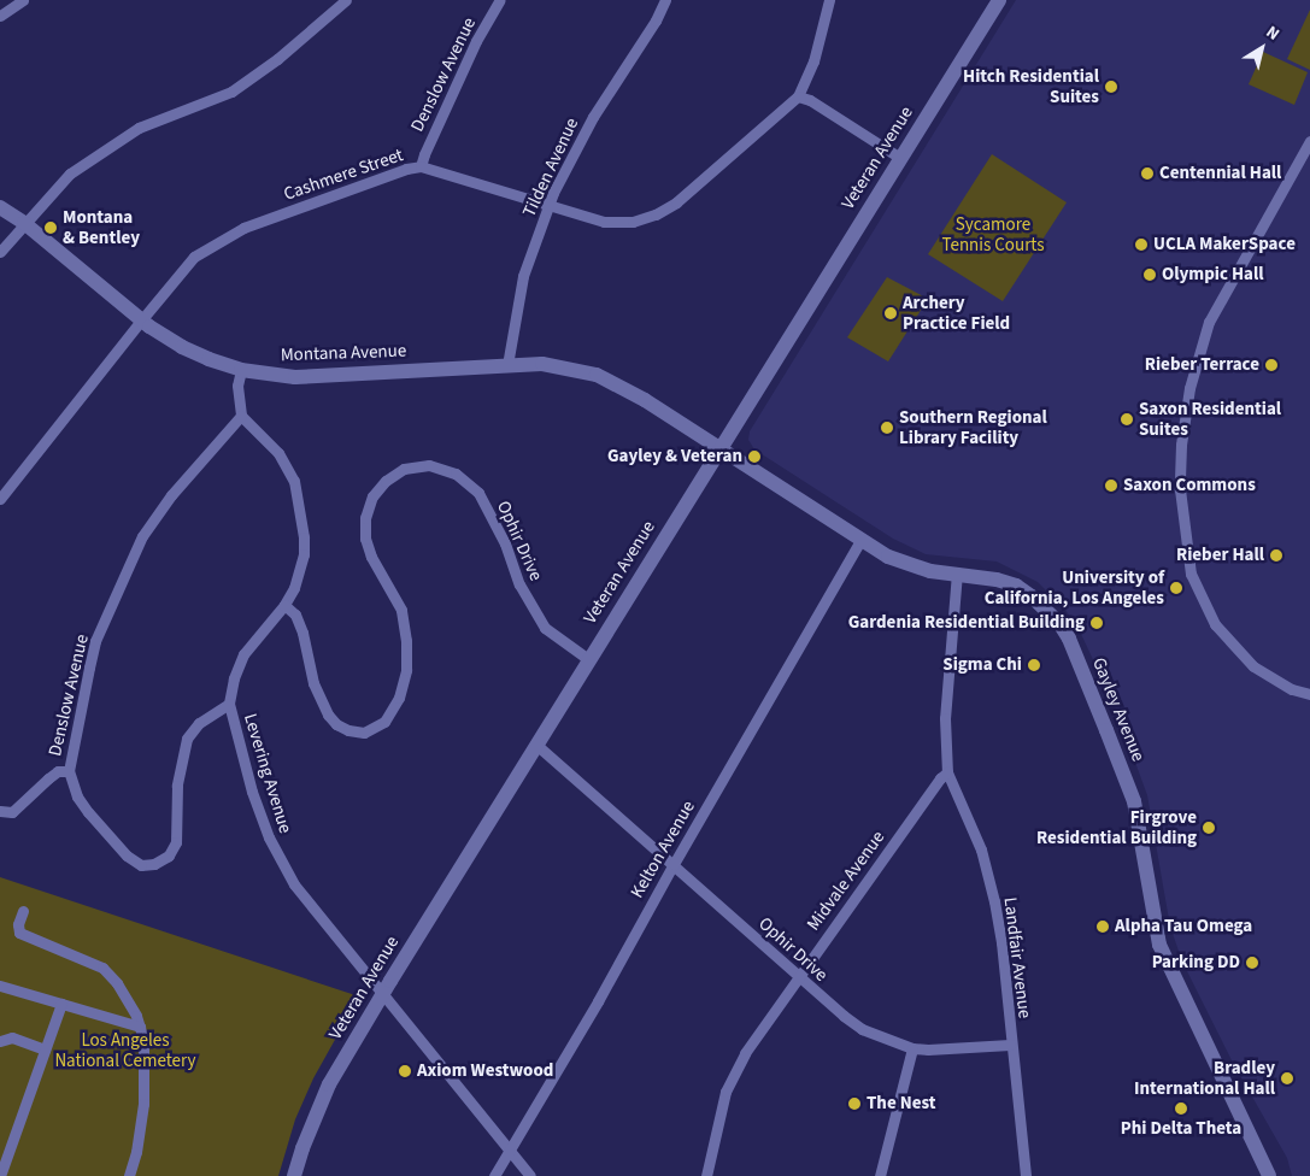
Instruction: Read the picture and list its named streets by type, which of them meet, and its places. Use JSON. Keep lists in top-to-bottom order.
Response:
{
  "streets": {
    "street": [
      "Denslow Avenue",
      "Veteran Avenue",
      "Tilden Avenue",
      "Cashmere Street",
      "Montana Avenue",
      "Ophir Drive",
      "Gayley Avenue",
      "Levering Avenue",
      "Kelton Avenue",
      "Midvale Avenue",
      "Landfair Avenue"
    ]
  },
  "crossings": [
    ["Denslow Avenue", "Cashmere Street"],
    ["Denslow Avenue", "Levering Avenue"],
    ["Veteran Avenue", "Montana Avenue"],
    ["Veteran Avenue", "Ophir Drive"],
    ["Veteran Avenue", "Gayley Avenue"],
    ["Veteran Avenue", "Levering Avenue"],
    ["Tilden Avenue", "Cashmere Street"],
    ["Tilden Avenue", "Montana Avenue"],
    ["Cashmere Street", "Montana Avenue"],
    ["Montana Avenue", "Gayley Avenue"],
    ["Ophir Drive", "Levering Avenue"],
    ["Ophir Drive", "Kelton Avenue"],
    ["Ophir Drive", "Midvale Avenue"],
    ["Ophir Drive", "Landfair Avenue"],
    ["Gayley Avenue", "Kelton Avenue"],
    ["Gayley Avenue", "Landfair Avenue"],
    ["Levering Avenue", "Kelton Avenue"],
    ["Midvale Avenue", "Landfair Avenue"]
  ],
  "parks": ["Sycamore Tennis Courts", "Los Angeles National Cemetery"],
  "places": [
    "Hitch Residential Suites",
    "Centennial Hall",
    "Montana & Bentley",
    "UCLA MakerSpace",
    "Olympic Hall",
    "Archery Practice Field",
    "Rieber Terrace",
    "Saxon Residential Suites",
    "Southern Regional Library Facility",
    "Gayley & Veteran",
    "Saxon Commons",
    "Rieber Hall",
    "University of California, Los Angeles",
    "Gardenia Residential Building",
    "Sigma Chi",
    "Firgrove Residential Building",
    "Alpha Tau Omega",
    "Parking DD",
    "Axiom Westwood",
    "Bradley International Hall",
    "The Nest",
    "Phi Delta Theta"
  ],
  "north": "top right"
}
